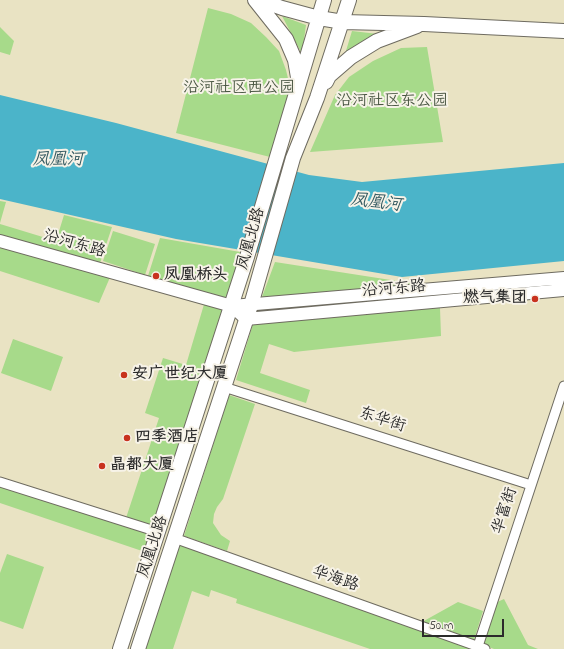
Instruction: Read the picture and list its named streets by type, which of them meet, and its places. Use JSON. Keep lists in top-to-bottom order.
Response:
{
  "streets": {
    "main road": ["凤凰北路"],
    "street": [
      "沿河东路",
      "东华街",
      "华富街",
      "华海路"
    ]
  },
  "crossings": [
    ["凤凰北路", "沿河东路"],
    ["凤凰北路", "东华街"],
    ["凤凰北路", "华海路"],
    ["东华街", "华富街"],
    ["华富街", "华海路"]
  ],
  "water": ["凤凰河"],
  "parks": ["沿河社区西公园", "沿河社区东公园"],
  "places": [
    "凤凰桥头",
    "燃气集团",
    "安广世纪大厦",
    "四季酒店",
    "晶都大厦"
  ],
  "scale_bar": "50 m"
}
